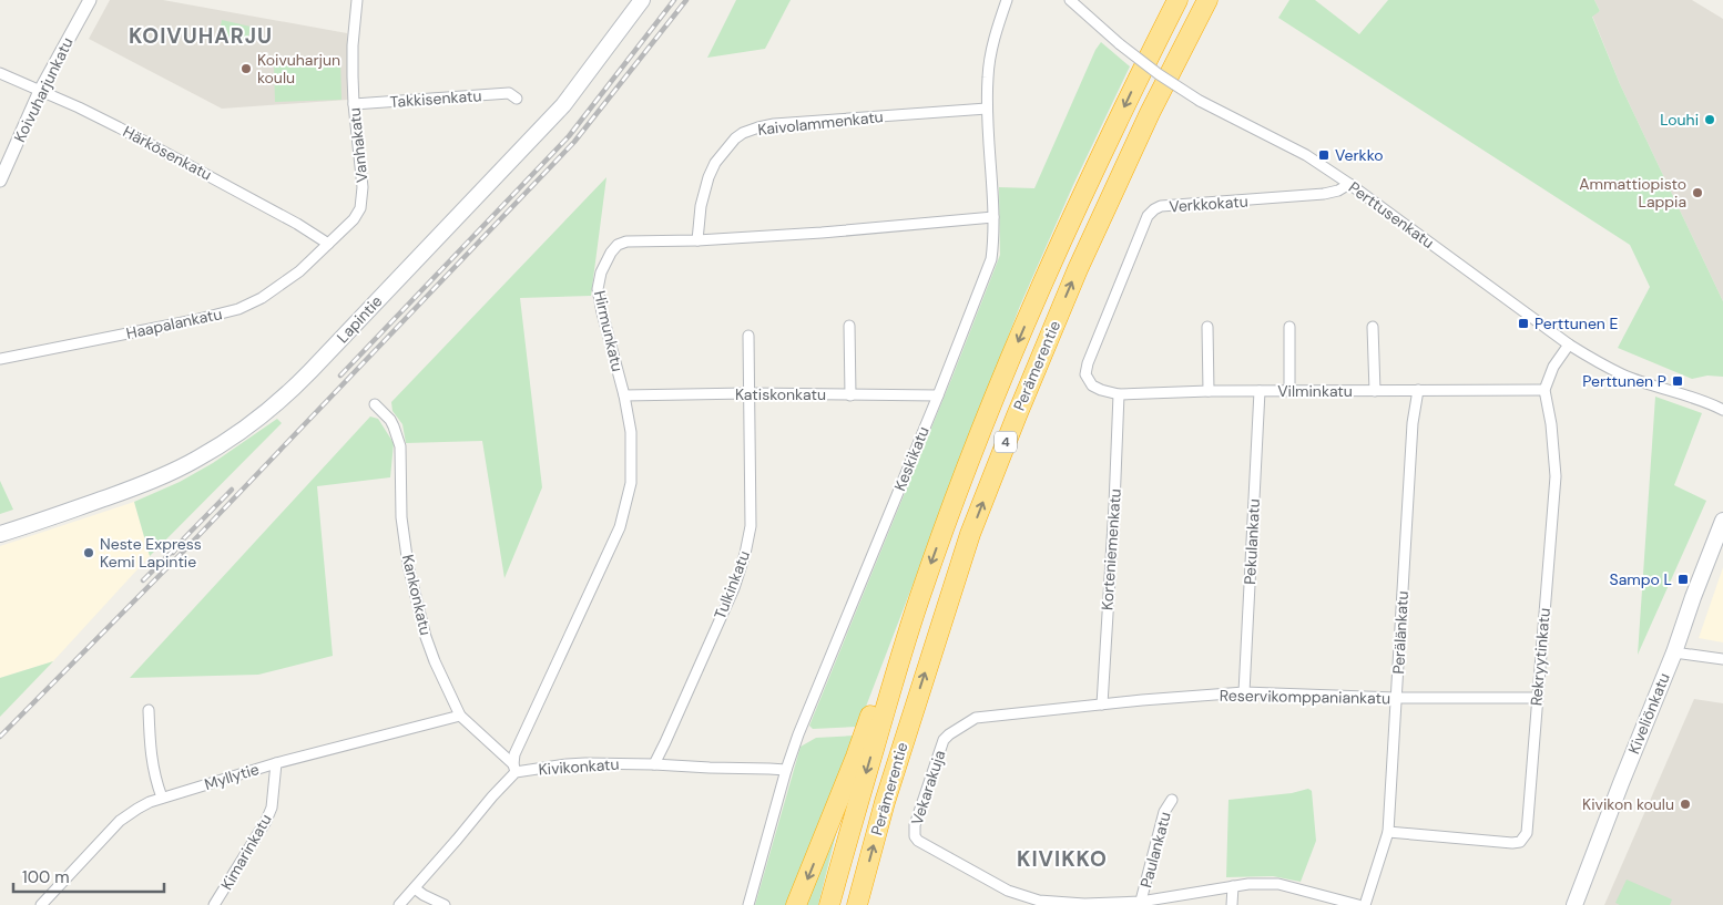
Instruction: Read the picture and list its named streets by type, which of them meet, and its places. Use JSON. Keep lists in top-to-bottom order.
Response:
{
  "streets": {
    "highway": ["Perämerentie", "4"],
    "main road": ["Lapintie", "Kiveliönkatu"],
    "street": [
      "Koivuharjunkatu",
      "Takkisenkatu",
      "Kaivolammenkatu",
      "Vanhakatu",
      "Härkösenkatu",
      "Verkkokatu",
      "Perttusenkatu",
      "Haapalankatu",
      "Hirmunkatu",
      "Vilminkatu",
      "Katiskonkatu",
      "Keskikatu",
      "Pekulankatu",
      "Korteniemenkatu",
      "Tulkinkatu",
      "Kankonkatu",
      "Perälänkatu",
      "Rekryytinkatu",
      "Reservikomppaniankatu",
      "Kivikonkatu",
      "Myllytie",
      "Vekarakuja",
      "Paulankatu",
      "Kimarinkatu"
    ]
  },
  "crossings": [
    ["Koivuharjunkatu", "Härkösenkatu"],
    ["Takkisenkatu", "Vanhakatu"],
    ["Kaivolammenkatu", "Hirmunkatu"],
    ["Kaivolammenkatu", "Keskikatu"],
    ["Vanhakatu", "Härkösenkatu"],
    ["Vanhakatu", "Haapalankatu"],
    ["Härkösenkatu", "Haapalankatu"],
    ["Verkkokatu", "Perttusenkatu"],
    ["Verkkokatu", "Vilminkatu"],
    ["Hirmunkatu", "Katiskonkatu"],
    ["Hirmunkatu", "Keskikatu"],
    ["Hirmunkatu", "Kankonkatu"],
    ["Hirmunkatu", "Kivikonkatu"],
    ["Vilminkatu", "Pekulankatu"],
    ["Vilminkatu", "Korteniemenkatu"],
    ["Vilminkatu", "Perälänkatu"],
    ["Vilminkatu", "Rekryytinkatu"],
    ["Katiskonkatu", "Keskikatu"],
    ["Katiskonkatu", "Tulkinkatu"],
    ["Keskikatu", "Kivikonkatu"],
    ["Pekulankatu", "Reservikomppaniankatu"],
    ["Korteniemenkatu", "Reservikomppaniankatu"],
    ["Tulkinkatu", "Kivikonkatu"],
    ["Kankonkatu", "Kivikonkatu"],
    ["Kankonkatu", "Myllytie"],
    ["Perälänkatu", "Rekryytinkatu"],
    ["Perälänkatu", "Reservikomppaniankatu"],
    ["Rekryytinkatu", "Reservikomppaniankatu"],
    ["Reservikomppaniankatu", "Vekarakuja"],
    ["Myllytie", "Kimarinkatu"],
    ["Vekarakuja", "Paulankatu"]
  ],
  "districts": ["KOIVUHARJU", "KIVIKKO"],
  "places": {
    "other": [
      "Koivuharjun koulu",
      "Louhi",
      "Ammattiopisto Lappia",
      "Neste Express Kemi Lapintie",
      "Kivikon koulu"
    ],
    "transit": [
      "Verkko",
      "Perttunen E",
      "Perttunen P",
      "Sampo L"
    ]
  },
  "scale_bar": "100 m"
}
